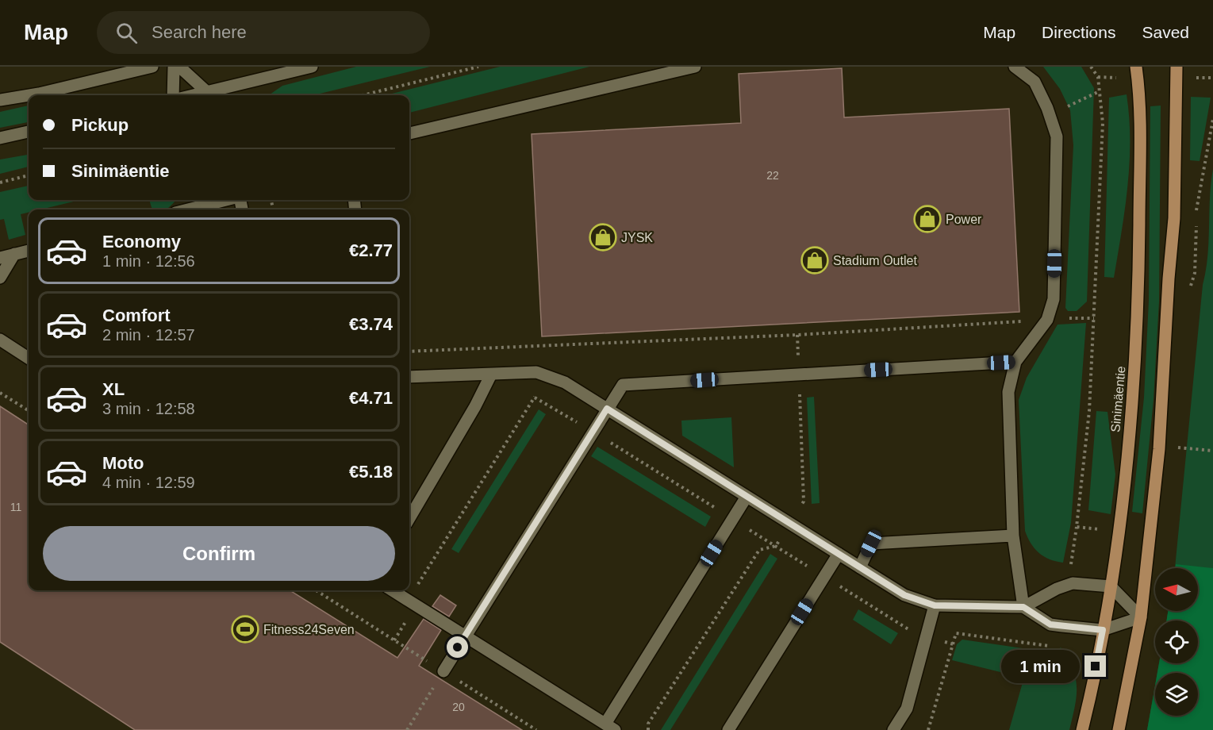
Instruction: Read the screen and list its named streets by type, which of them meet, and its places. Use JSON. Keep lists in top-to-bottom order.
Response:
{
  "streets": {
    "main road": ["Sinimäentie"]
  },
  "places": {
    "shop": ["Power", "JYSK", "Stadium Outlet"],
    "sports": ["Fitness24Seven"]
  },
  "house_numbers": ["22", "11", "20"],
  "north": "left",
  "page": {
    "header": "Map",
    "search": "Search here",
    "nav": ["Map", "Directions", "Saved"],
    "banner": ["Pickup", "Sinimäentie"],
    "list": [
      {
        "name": "Economy",
        "note": "1 min · 12:56",
        "value": "€2.77"
      },
      {
        "name": "Comfort",
        "note": "2 min · 12:57",
        "value": "€3.74"
      },
      {
        "name": "XL",
        "note": "3 min · 12:58",
        "value": "€4.71"
      },
      {
        "name": "Moto",
        "note": "4 min · 12:59",
        "value": "€5.18"
      }
    ],
    "buttons": "Confirm",
    "bubble": "1 min"
  }
}
